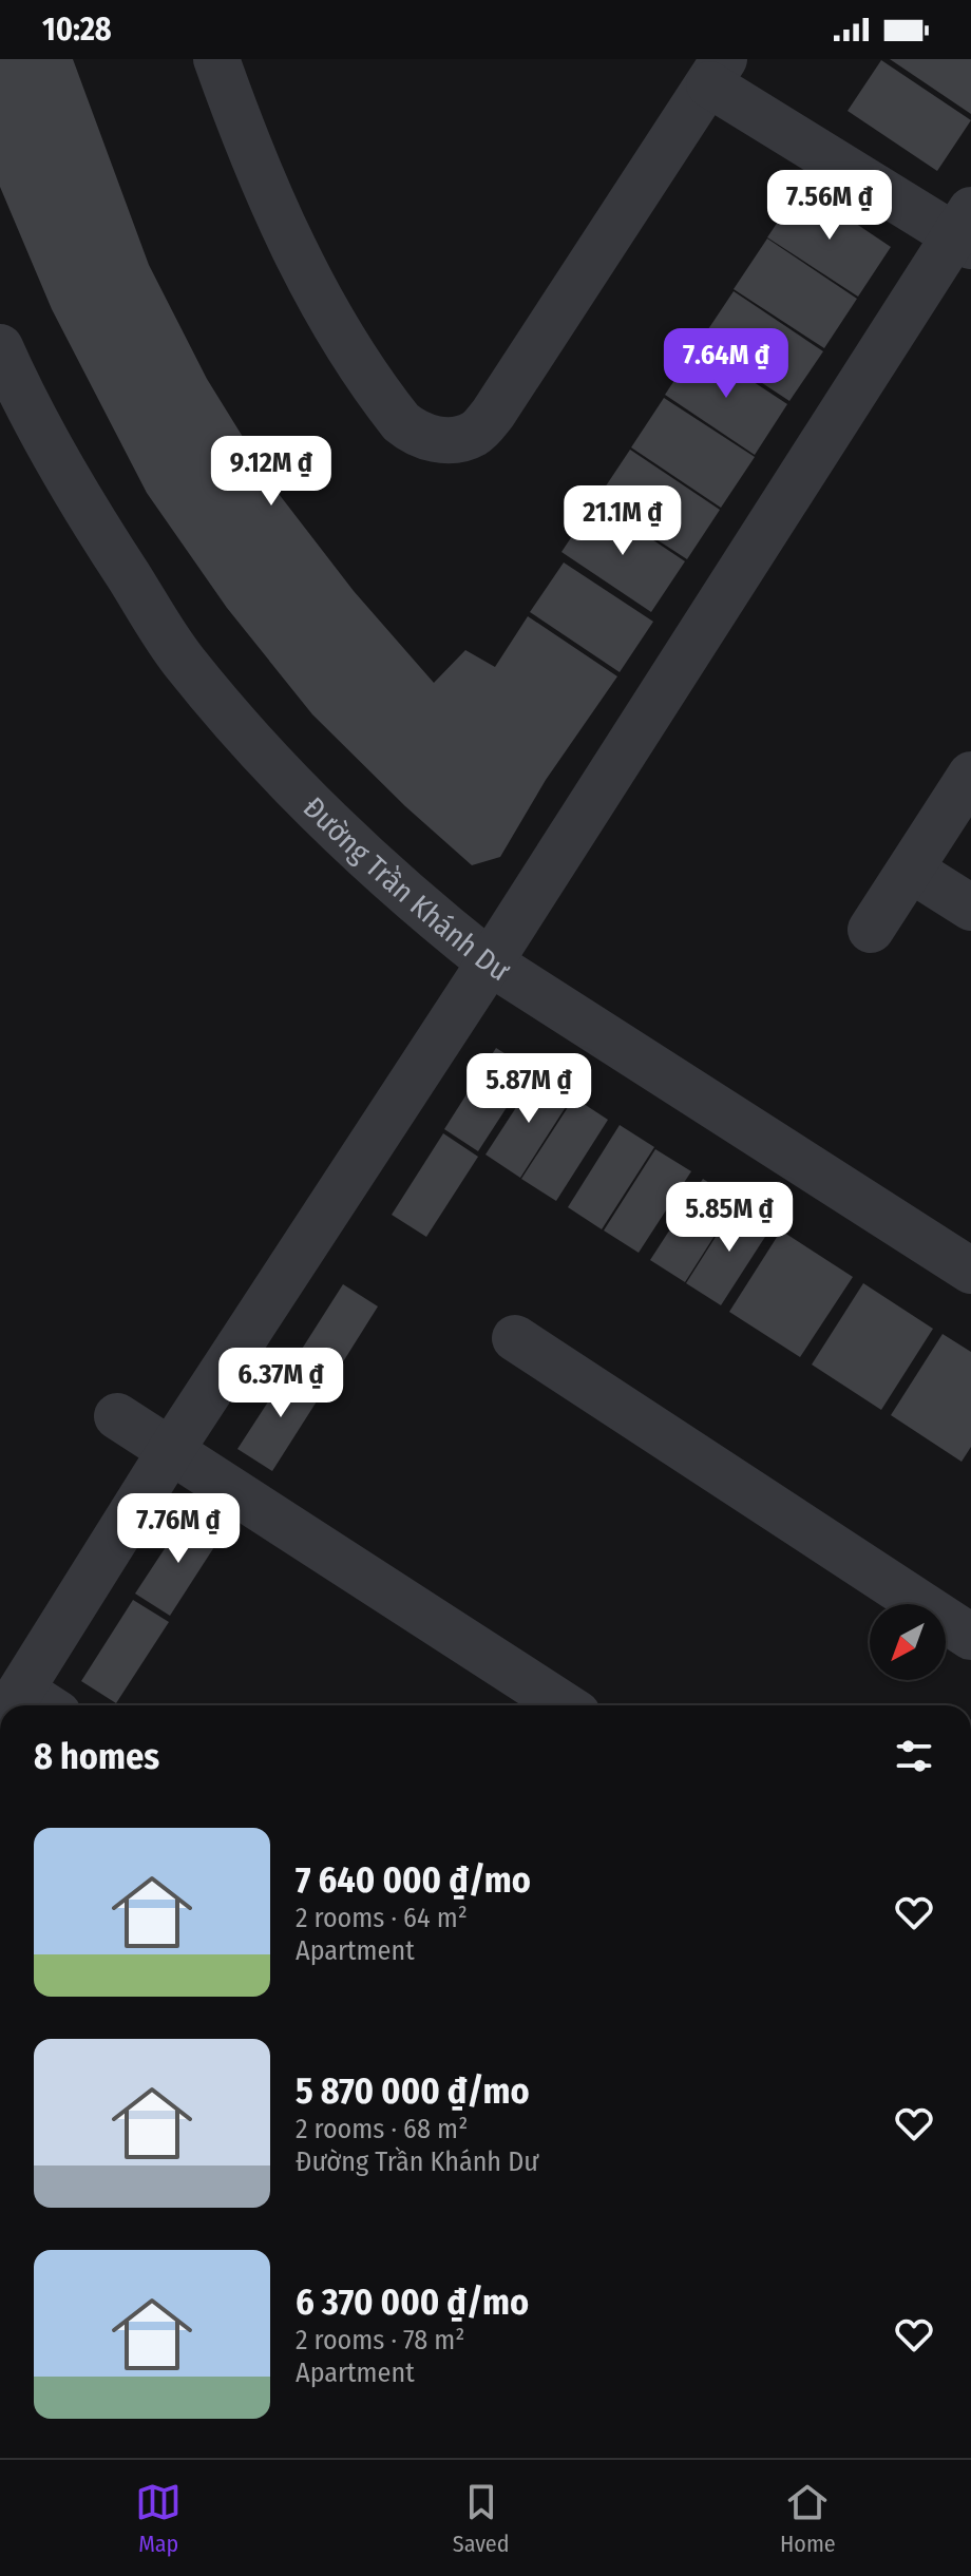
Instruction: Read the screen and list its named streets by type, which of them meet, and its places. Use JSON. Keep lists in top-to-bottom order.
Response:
{
  "streets": {
    "street": ["Đường Trần Khánh Dư"]
  },
  "north": "bottom left",
  "page": {
    "status": "10:28",
    "price": [
      "7.56M ₫",
      "7.64M ₫",
      "9.12M ₫",
      "21.1M ₫",
      "5.87M ₫",
      "5.85M ₫",
      "6.37M ₫",
      "7.76M ₫"
    ],
    "heading": "8 homes",
    "list": [
      {
        "name": "7 640 000 ₫/mo",
        "note": "2 rooms · 64 m² · Apartment"
      },
      {
        "name": "5 870 000 ₫/mo",
        "note": "2 rooms · 68 m² · Đường Trần Khánh Dư"
      },
      {
        "name": "6 370 000 ₫/mo",
        "note": "2 rooms · 78 m² · Apartment"
      }
    ],
    "tabs": ["Map", "Saved", "Home"]
  }
}
